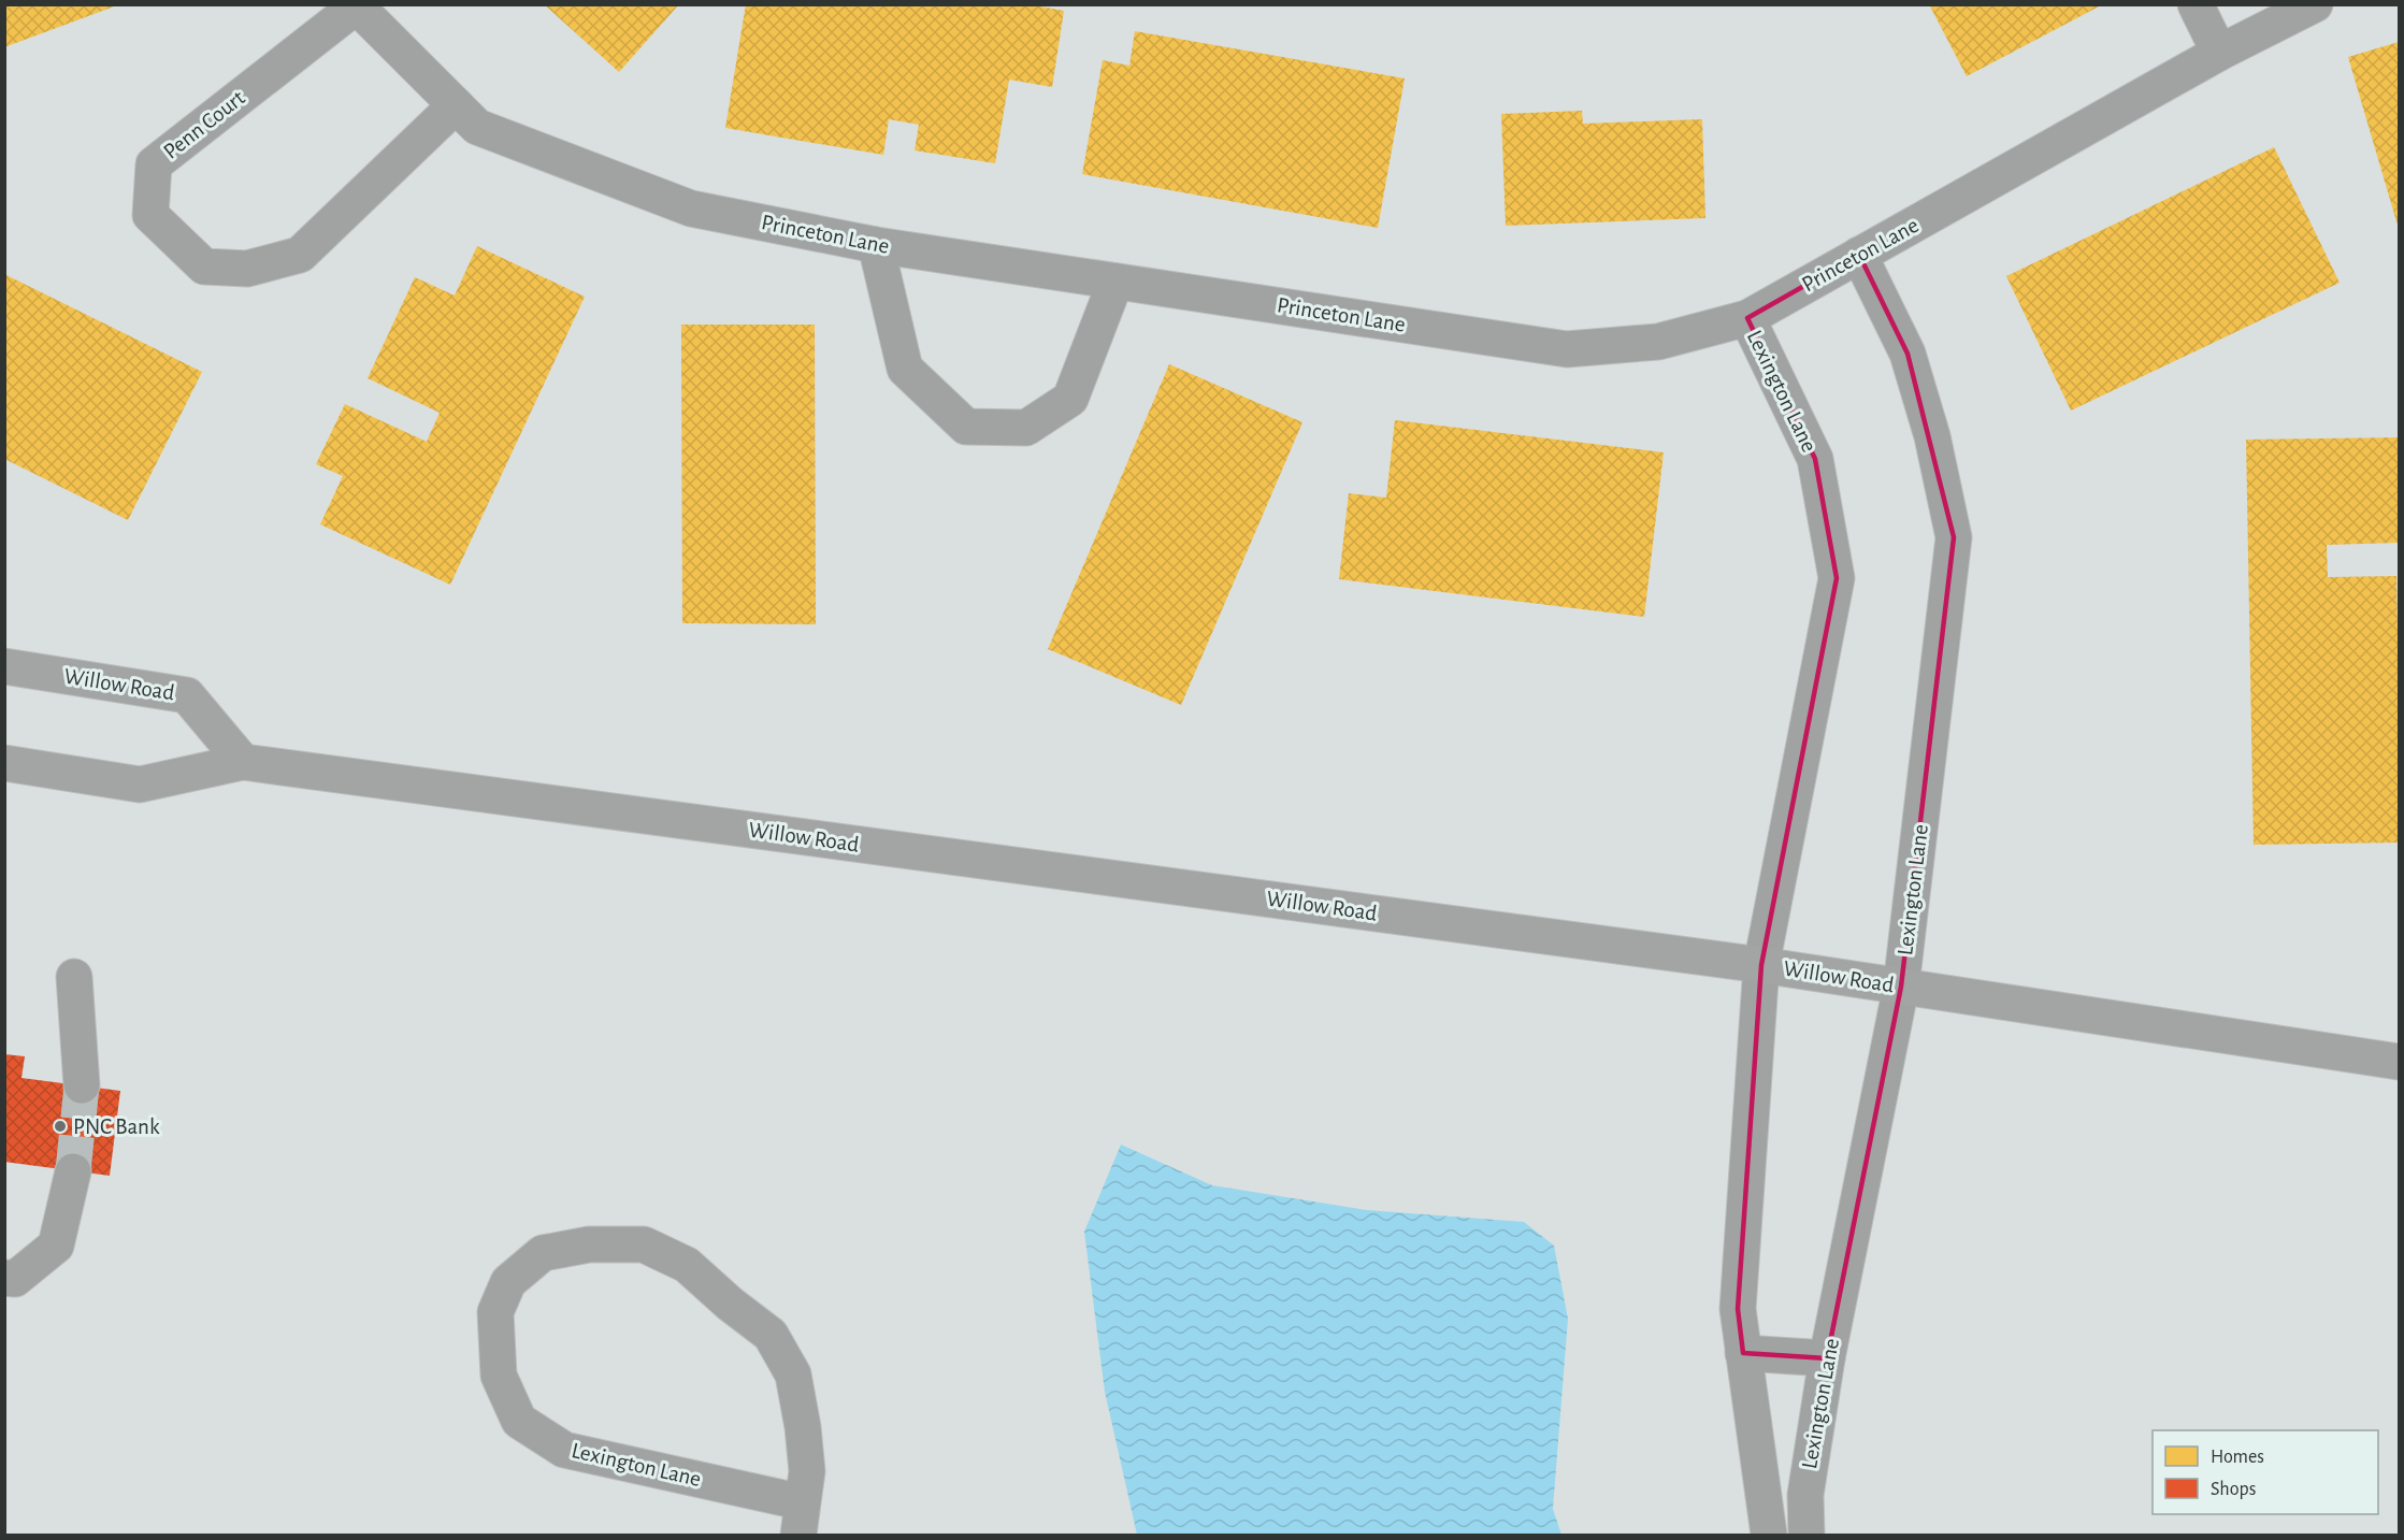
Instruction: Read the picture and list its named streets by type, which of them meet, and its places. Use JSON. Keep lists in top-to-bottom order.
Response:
{
  "streets": {
    "main road": ["Willow Road"],
    "street": ["Penn Court", "Princeton Lane", "Lexington Lane"]
  },
  "crossings": [
    ["Penn Court", "Princeton Lane"],
    ["Princeton Lane", "Lexington Lane"],
    ["Lexington Lane", "Willow Road"]
  ],
  "places": ["PNC Bank"],
  "legend": ["Homes", "Shops"]
}
